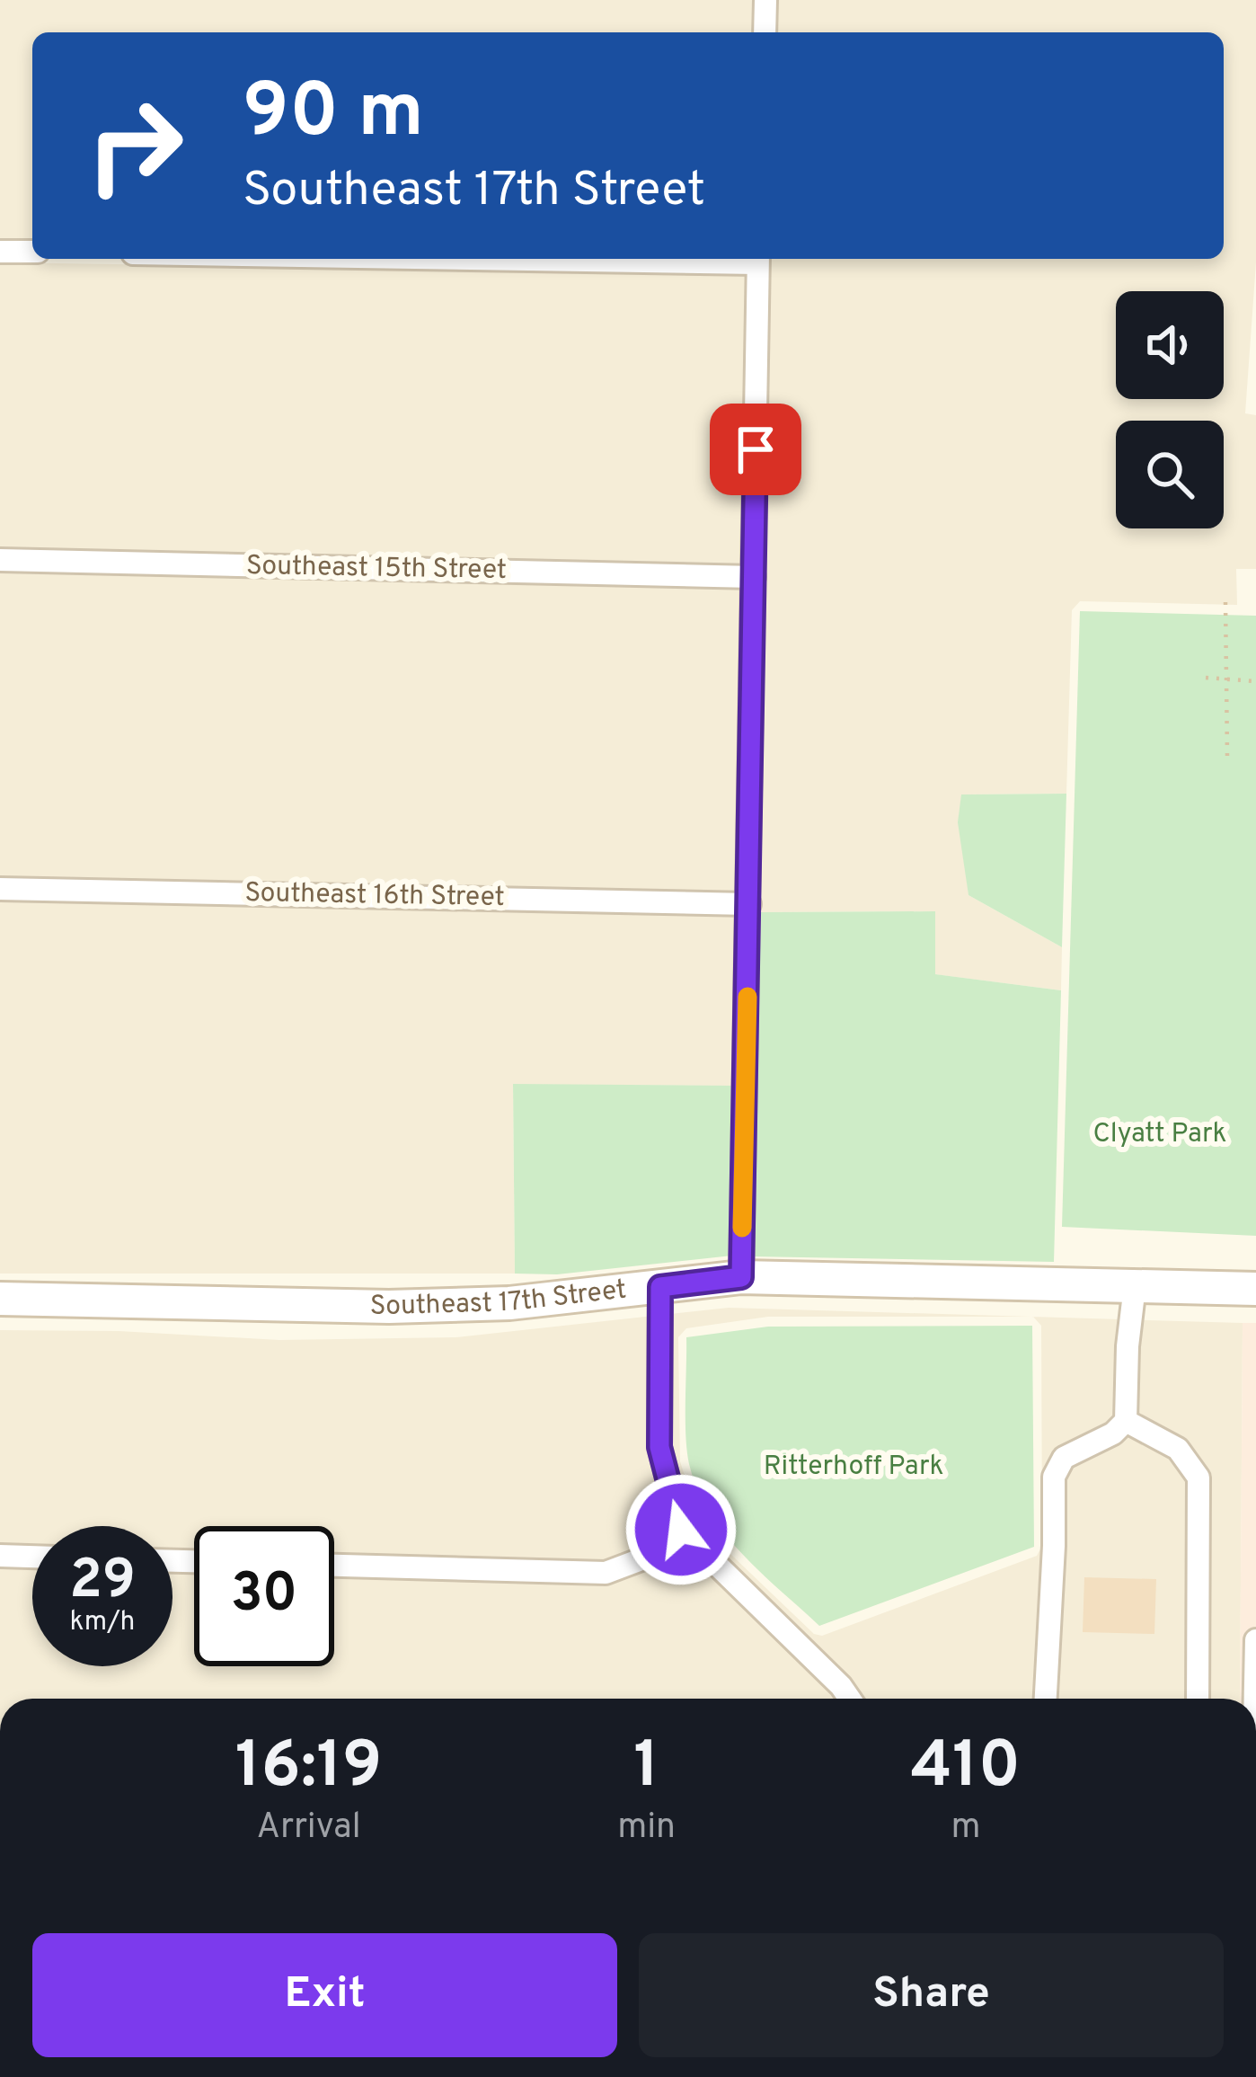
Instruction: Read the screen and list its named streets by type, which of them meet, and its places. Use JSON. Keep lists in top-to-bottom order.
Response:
{
  "streets": {
    "main road": ["Southeast 17th Street"],
    "street": ["Southeast 15th Street", "Southeast 16th Street"]
  },
  "parks": ["Clyatt Park", "Ritterhoff Park"],
  "page": {
    "turn": ["90 m", "Southeast 17th Street"],
    "speed": "29 km/h",
    "limit": "30",
    "eta": [
      "16:19",
      "Arrival",
      "1",
      "min",
      "410",
      "m"
    ],
    "buttons": ["Exit", "Share"]
  }
}
